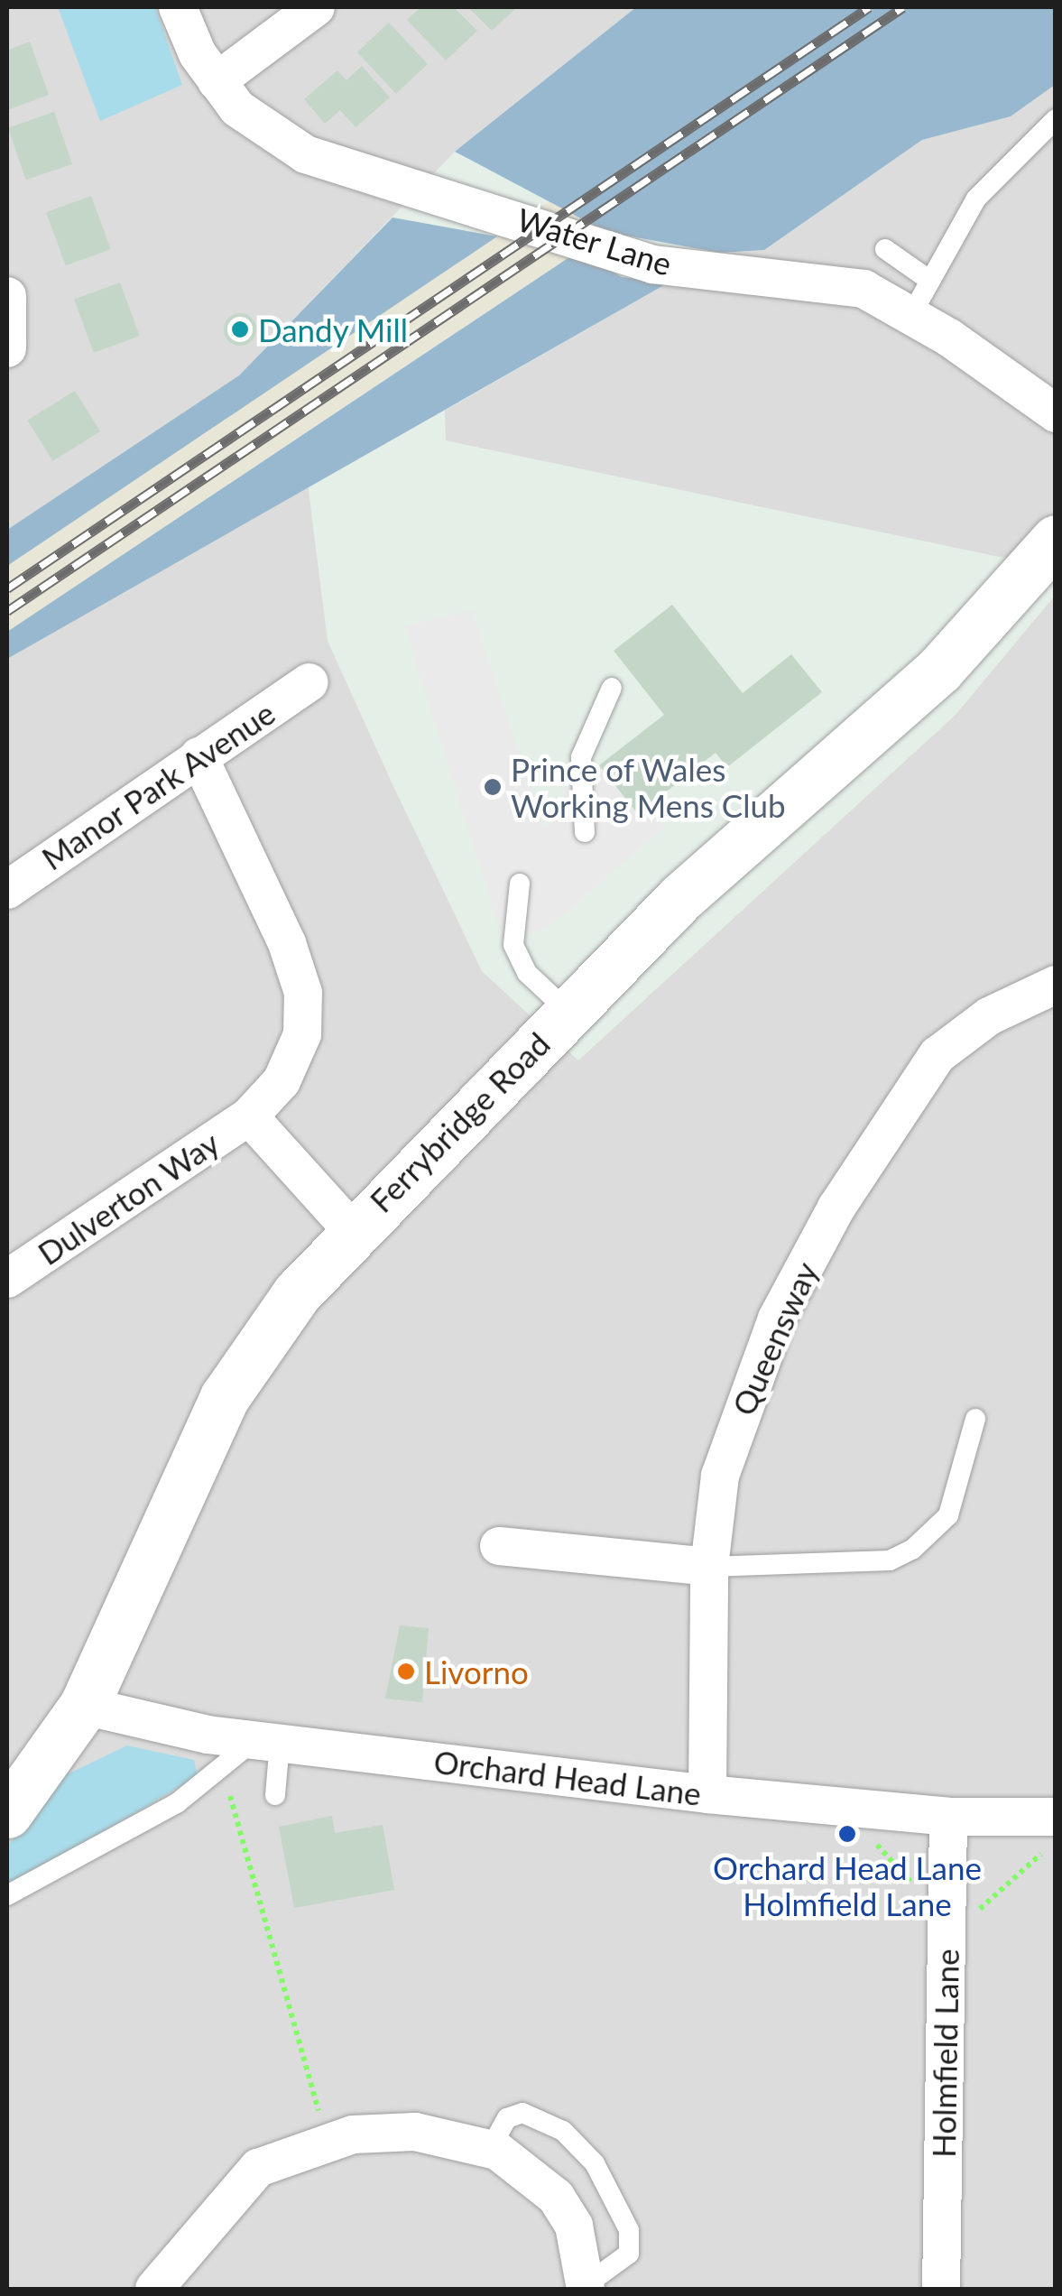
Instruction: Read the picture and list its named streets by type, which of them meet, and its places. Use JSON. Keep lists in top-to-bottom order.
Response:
{
  "streets": {
    "street": [
      "Water Lane",
      "Manor Park Avenue",
      "Ferrybridge Road",
      "Dulverton Way",
      "Queensway",
      "Orchard Head Lane",
      "Holmfield Lane"
    ]
  },
  "crossings": [
    ["Manor Park Avenue", "Dulverton Way"],
    ["Ferrybridge Road", "Dulverton Way"],
    ["Ferrybridge Road", "Orchard Head Lane"],
    ["Queensway", "Orchard Head Lane"],
    ["Orchard Head Lane", "Holmfield Lane"]
  ],
  "places": [
    "Dandy Mill",
    "Prince of Wales Working Mens Club",
    "Livorno",
    "Orchard Head Lane Holmfield Lane"
  ]
}
